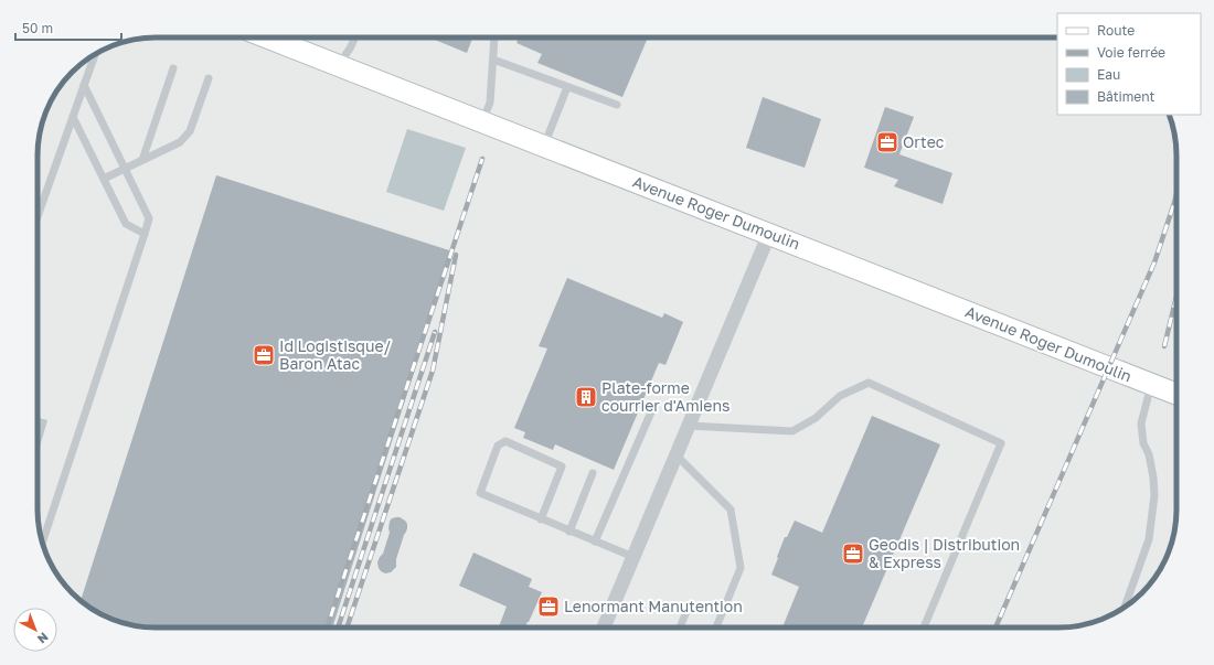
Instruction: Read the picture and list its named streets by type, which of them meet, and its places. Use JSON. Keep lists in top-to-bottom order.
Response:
{
  "streets": {
    "main road": ["Avenue Roger Dumoulin"]
  },
  "places": {
    "office": [
      "Ortec",
      "Id Logistisque/ Baron Atac",
      "Geodis | Distribution & Express",
      "Lenormant Manutention"
    ],
    "building": ["Plate-forme courrier d'Amiens"]
  },
  "legend": [
    "Route",
    "Voie ferrée",
    "Eau",
    "Bâtiment"
  ],
  "scale_bar": "50 m",
  "north": "bottom right"
}
